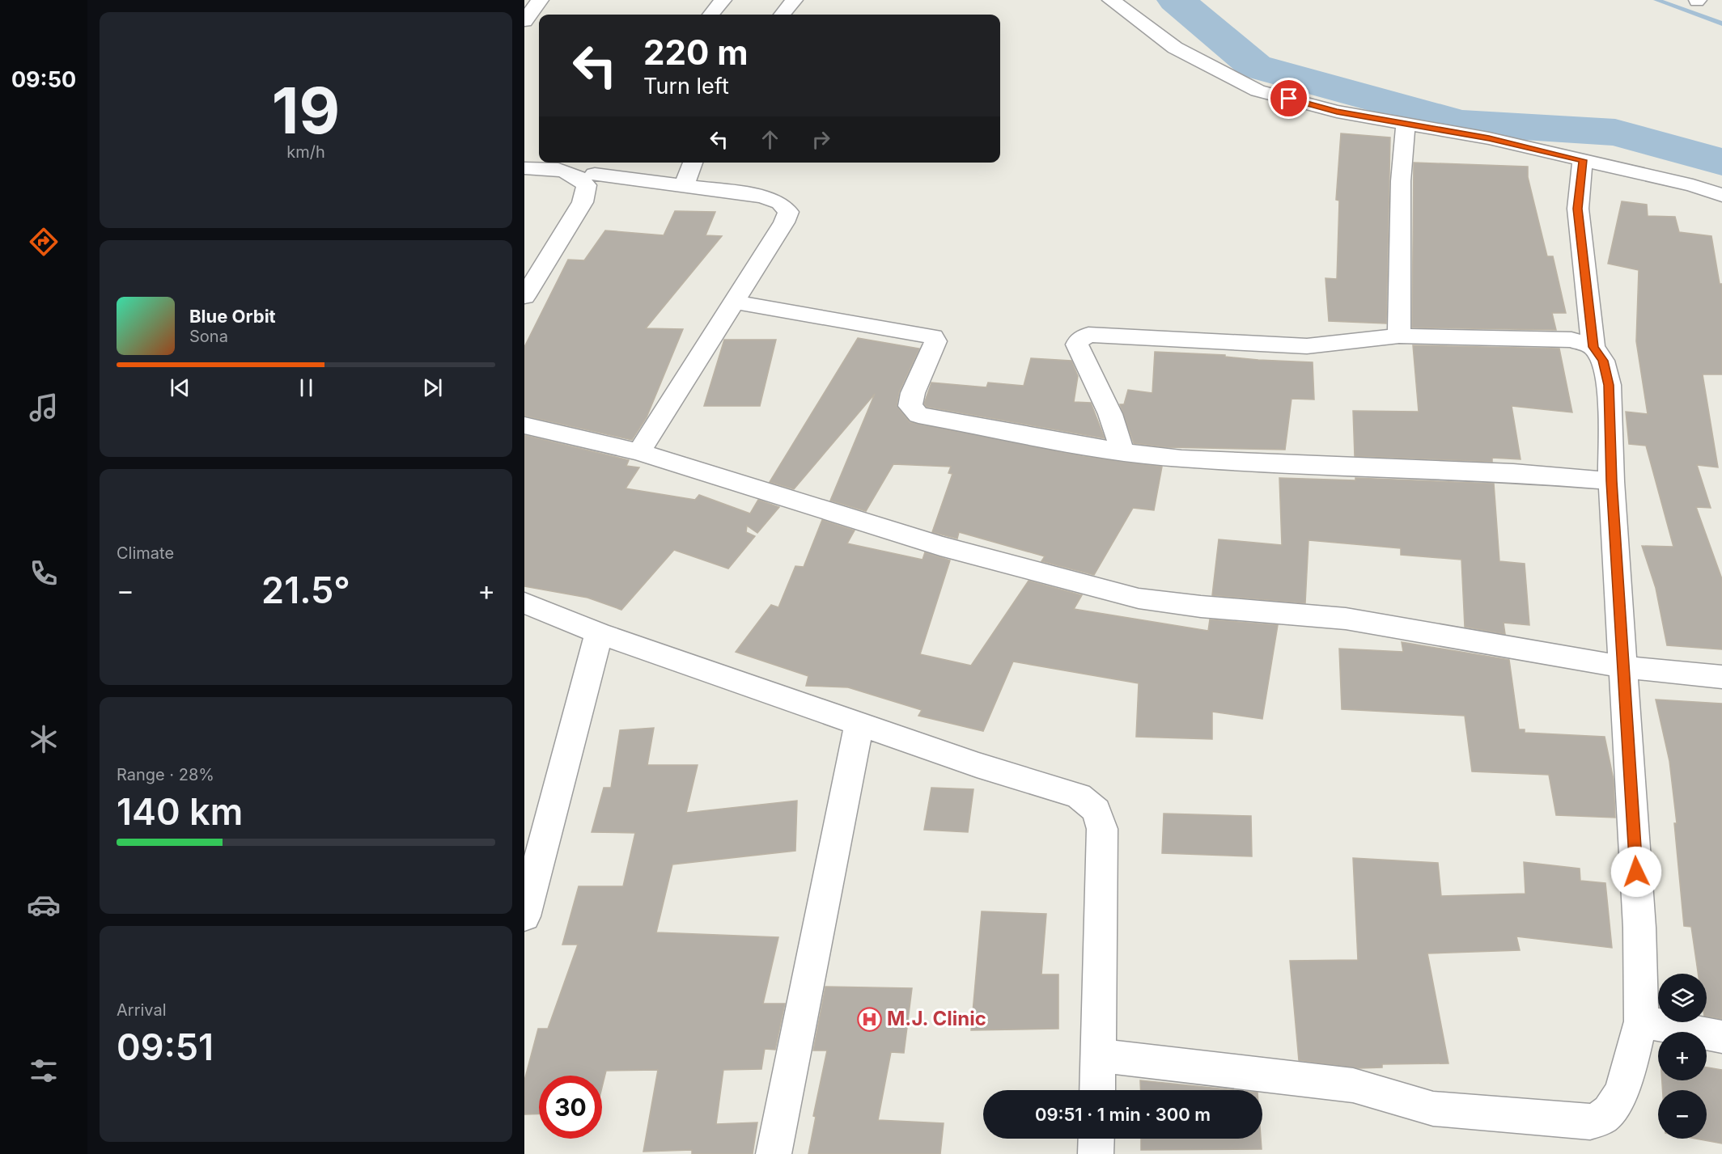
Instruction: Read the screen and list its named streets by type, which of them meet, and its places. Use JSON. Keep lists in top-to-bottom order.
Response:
{
  "places": {
    "hospital": ["M.J. Clinic"]
  },
  "page": {
    "tabs": "09:50",
    "tile": [
      ["19", "km/h"],
      "Climate",
      ["Range · 28%", "140 km"],
      ["Arrival", "09:51"]
    ],
    "turn": ["220 m", "Turn left"],
    "song": ["Blue Orbit", "Sona"],
    "heat": ["−", "21.5°", "+"],
    "map_buttons": ["+", "−"],
    "limit": "30",
    "trip": "09:51 · 1 min · 300 m"
  }
}
